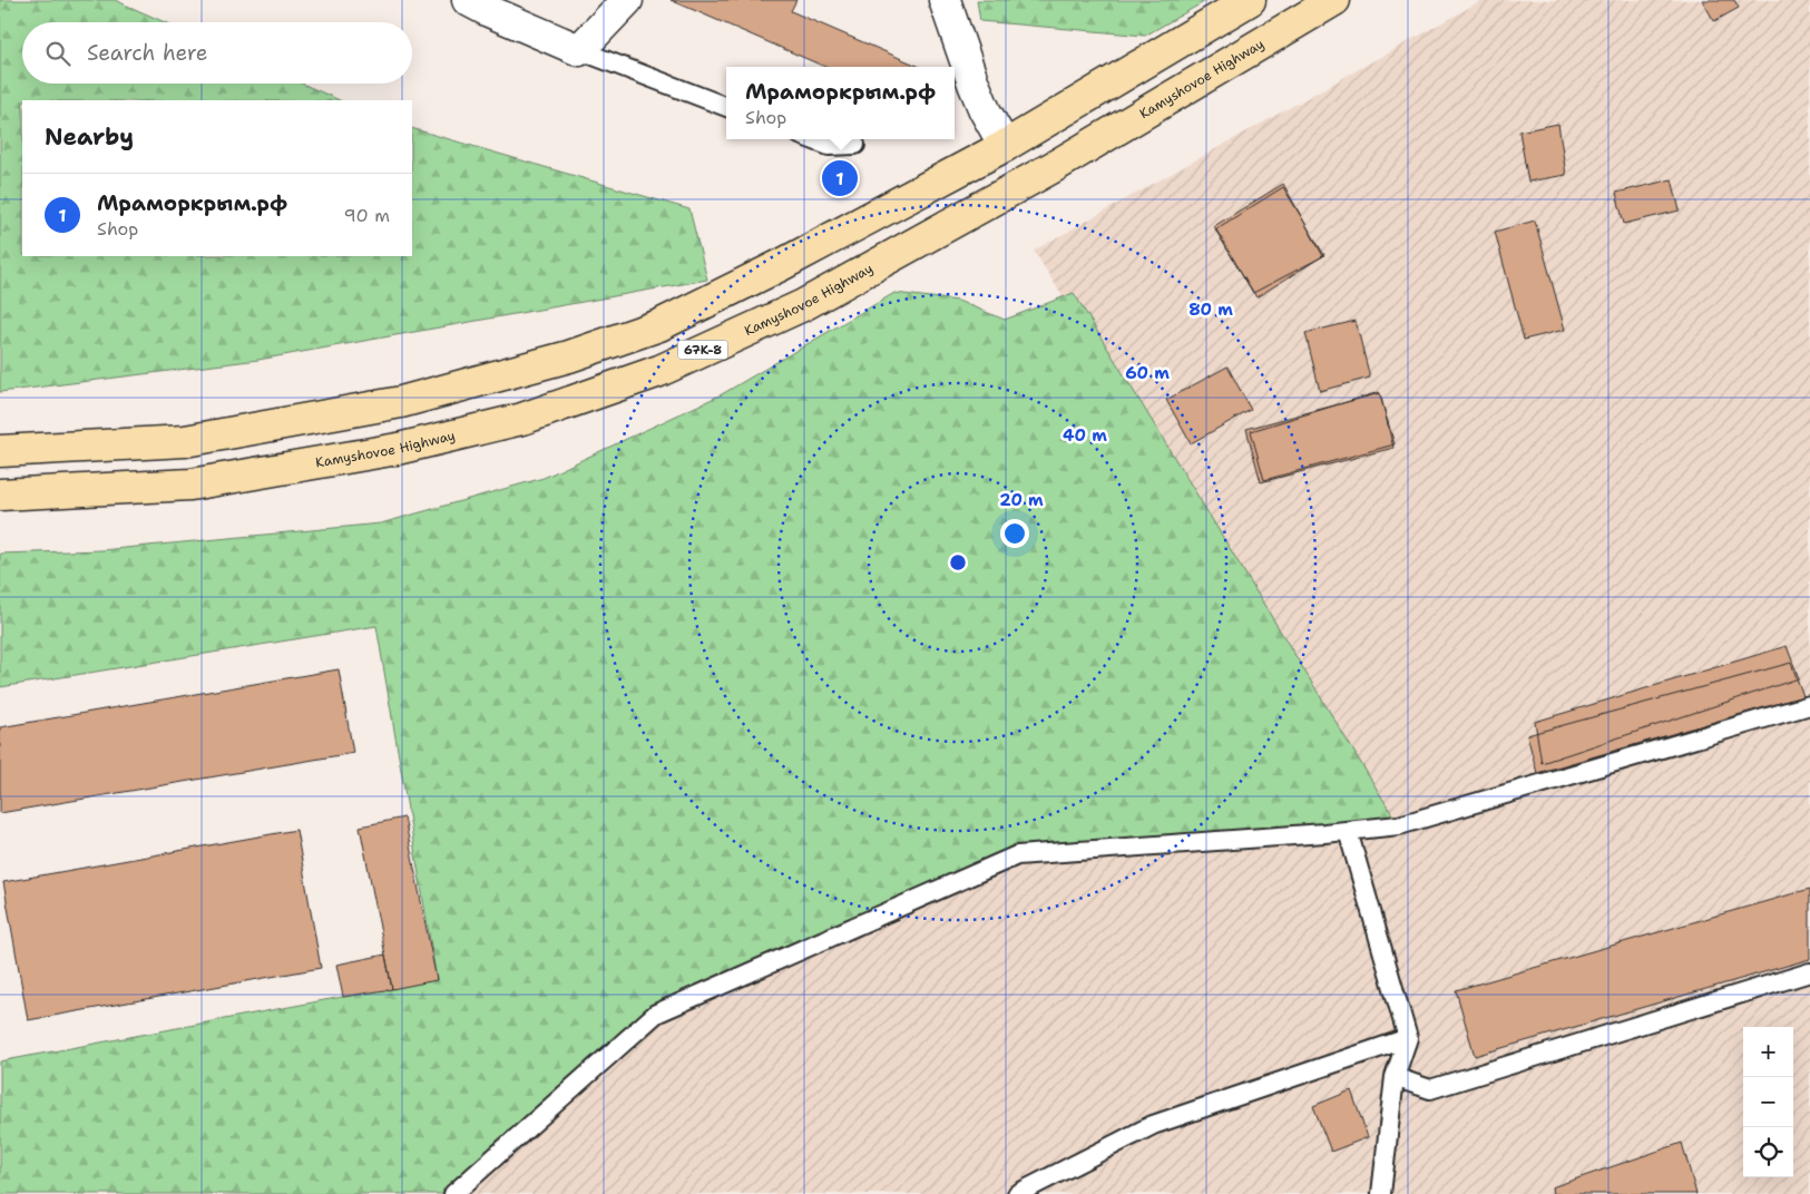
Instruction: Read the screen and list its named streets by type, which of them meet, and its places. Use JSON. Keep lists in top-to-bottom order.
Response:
{
  "streets": {
    "main road": ["Kamyshovoe Highway", "67К-8"]
  },
  "page": {
    "search": "Search here",
    "popup": ["Мраморкрым.рф", "Shop"],
    "heading": "Nearby",
    "pins": "1",
    "list": [
      {
        "mark": "1",
        "name": "Мраморкрым.рф",
        "note": "Shop",
        "value": "90 m"
      }
    ],
    "map_buttons": ["+", "−"]
  },
  "rings": [
    "80 m",
    "60 m",
    "40 m",
    "20 m"
  ]
}
